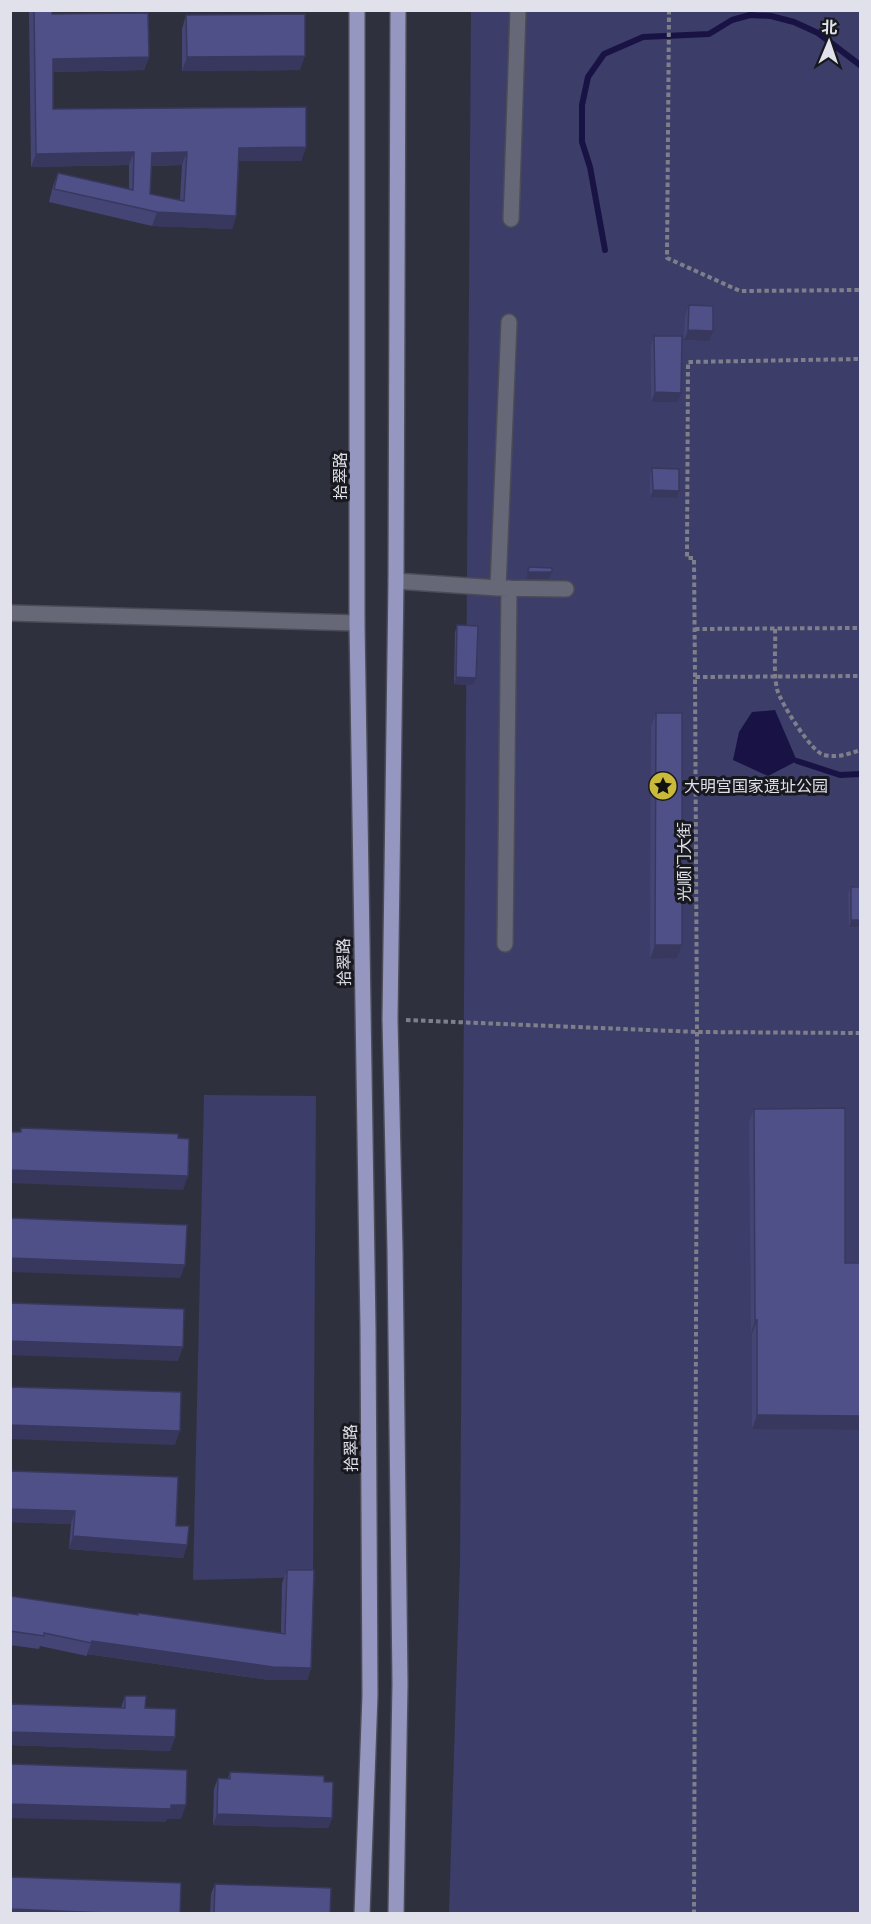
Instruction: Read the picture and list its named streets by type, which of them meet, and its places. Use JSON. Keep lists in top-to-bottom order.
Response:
{
  "streets": {
    "main road": ["拾翠路"],
    "path": ["光顺门大街"]
  },
  "places": {
    "place": ["大明宫国家遗址公园"]
  },
  "north": "top"
}
